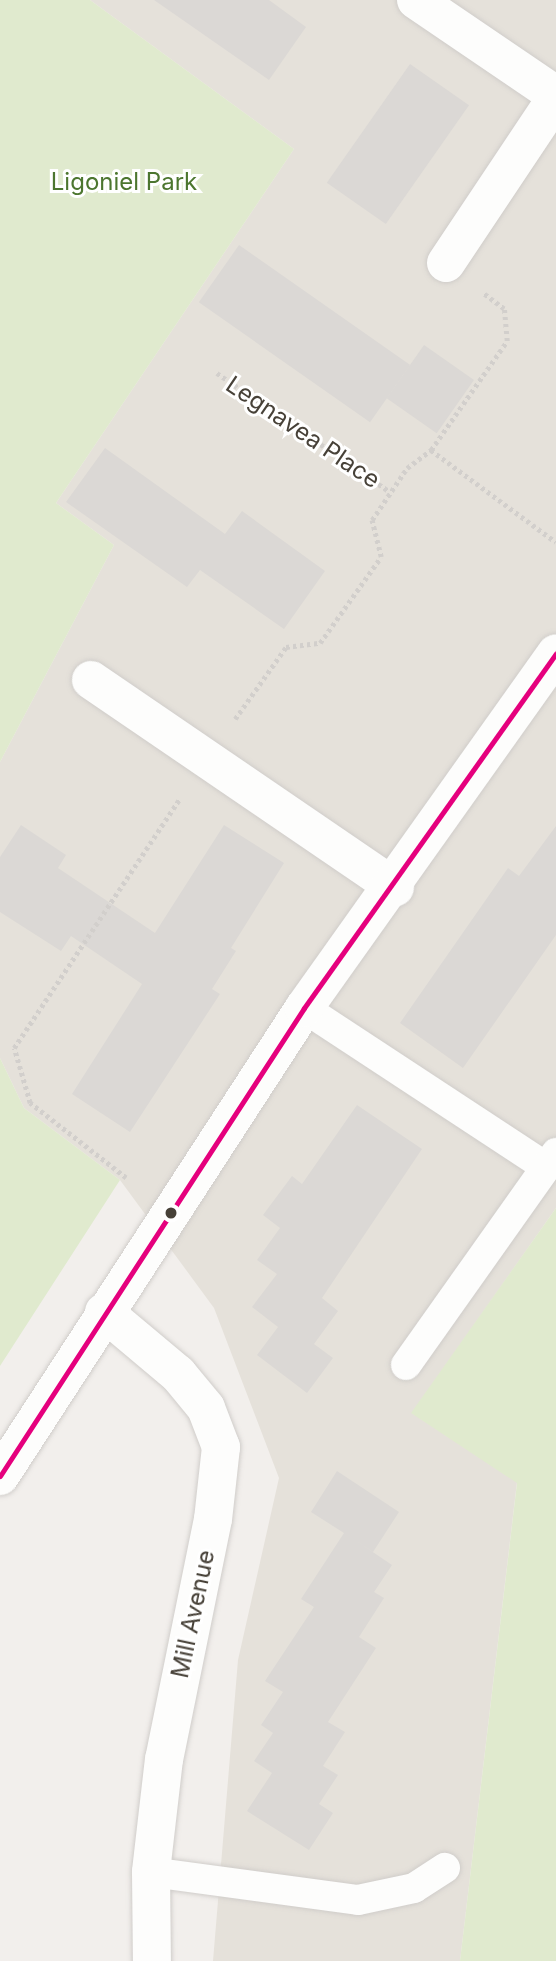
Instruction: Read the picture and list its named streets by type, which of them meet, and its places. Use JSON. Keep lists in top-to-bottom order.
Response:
{
  "streets": {
    "street": ["Mill Avenue"],
    "path": ["Legnavea Place"]
  },
  "parks": ["Ligoniel Park"]
}
